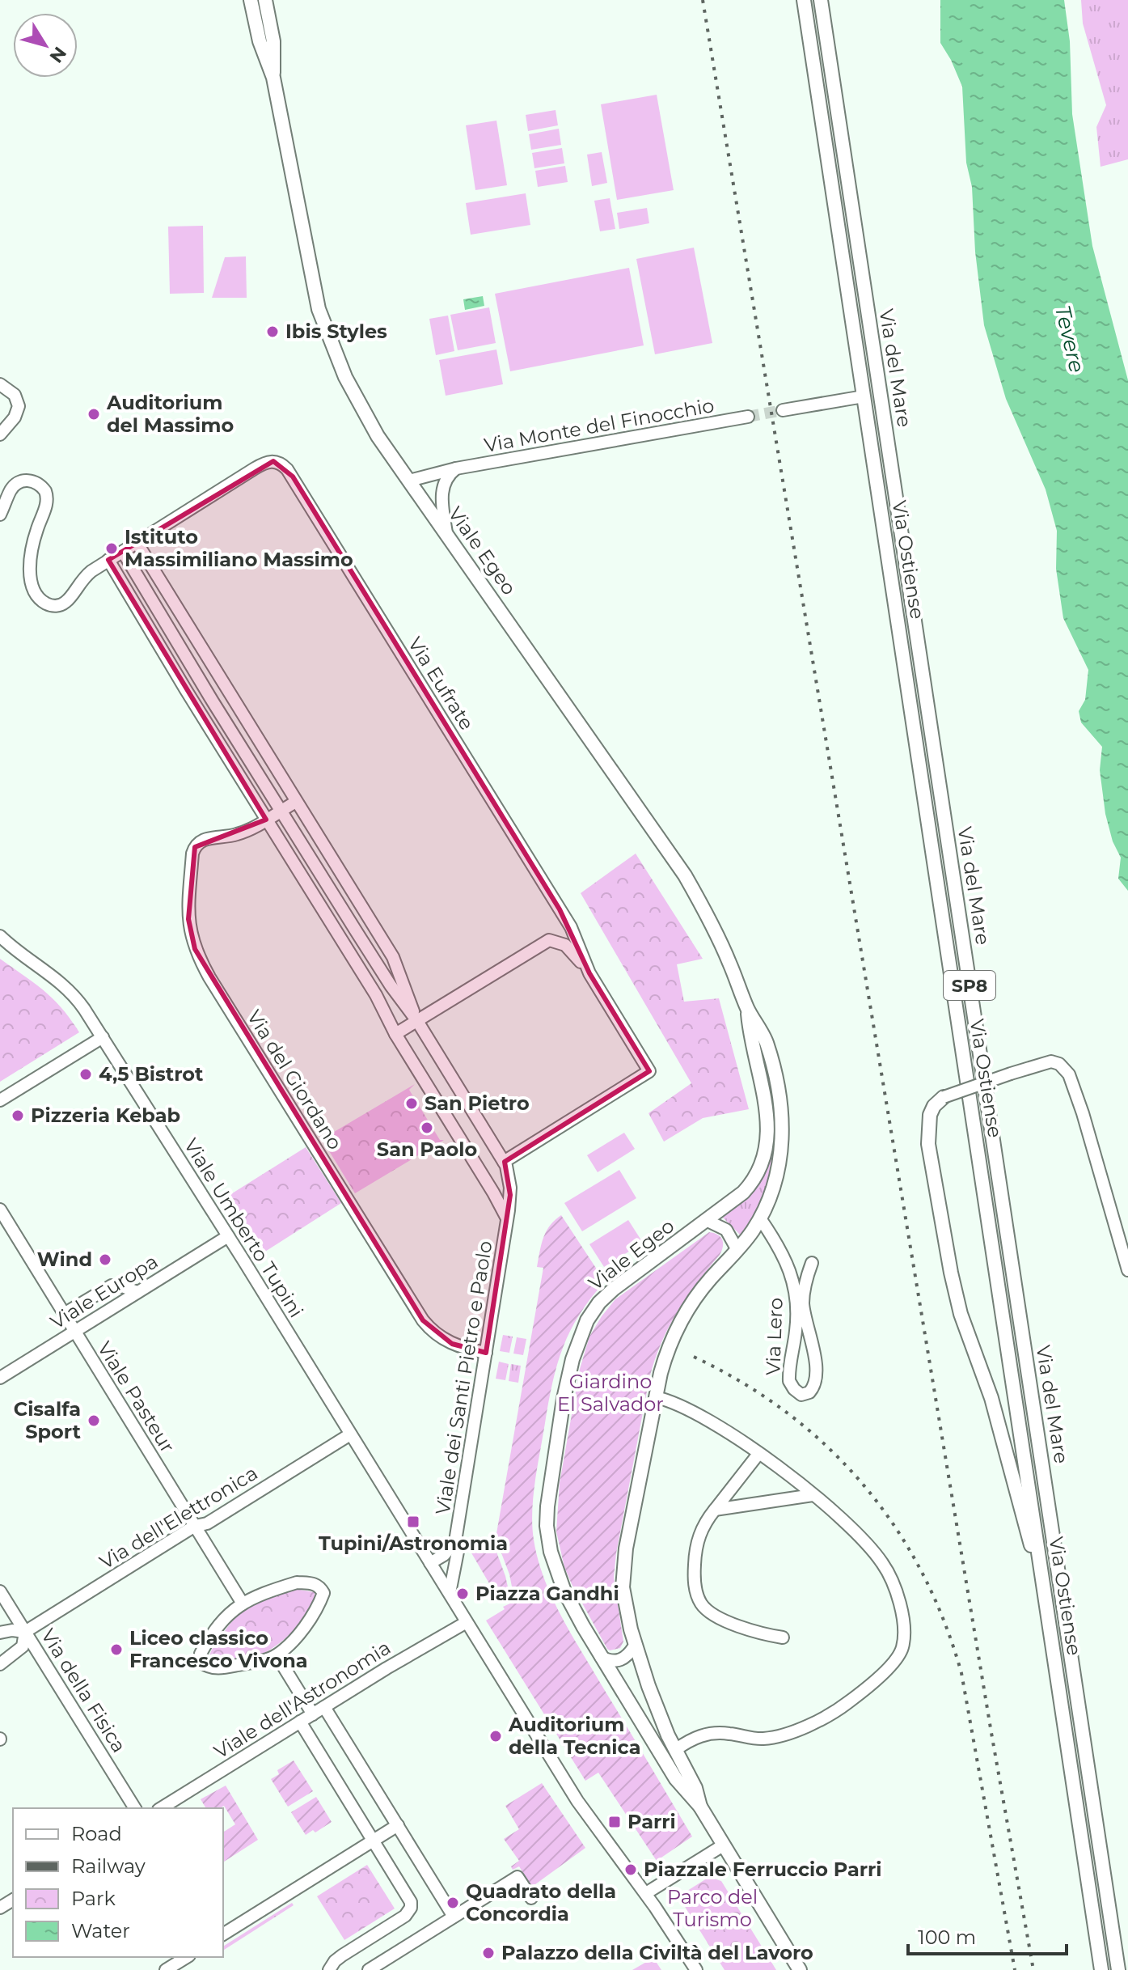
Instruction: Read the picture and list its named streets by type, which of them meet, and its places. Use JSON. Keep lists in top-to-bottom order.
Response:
{
  "streets": {
    "main road": [
      "Via del Mare",
      "Viale Egeo",
      "Via Ostiense",
      "SP8"
    ],
    "street": [
      "Via Monte del Finocchio",
      "Via Eufrate",
      "Via del Giordano",
      "Viale Umberto Tupini",
      "Viale Europa",
      "Via Lero",
      "Viale dei Santi Pietro e Paolo",
      "Viale Pasteur",
      "Via dell'Elettronica",
      "Via della Fisica",
      "Viale dell'Astronomia"
    ]
  },
  "crossings": [
    ["Via Monte del Finocchio", "Viale Egeo"],
    ["Viale Egeo", "Via Lero"],
    ["Via del Giordano", "Viale dei Santi Pietro e Paolo"],
    ["Viale Umberto Tupini", "Viale Europa"],
    ["Viale Umberto Tupini", "Via dell'Elettronica"],
    ["Viale Europa", "Viale Pasteur"],
    ["Viale Pasteur", "Via dell'Elettronica"],
    ["Via dell'Elettronica", "Via della Fisica"]
  ],
  "water": ["Tevere"],
  "parks": ["Giardino El Salvador", "Parco del Turismo"],
  "places": {
    "other": [
      "Ibis Styles",
      "Auditorium del Massimo",
      "Istituto Massimiliano Massimo",
      "4,5 Bistrot",
      "San Pietro",
      "Pizzeria Kebab",
      "San Paolo",
      "Wind",
      "Cisalfa Sport",
      "Piazza Gandhi",
      "Liceo classico Francesco Vivona",
      "Auditorium della Tecnica",
      "Piazzale Ferruccio Parri",
      "Quadrato della Concordia",
      "Palazzo della Civiltà del Lavoro"
    ],
    "transit": ["Tupini/Astronomia", "Parri"]
  },
  "legend": [
    "Road",
    "Railway",
    "Park",
    "Water"
  ],
  "scale_bar": "100 m",
  "north": "bottom right"
}
